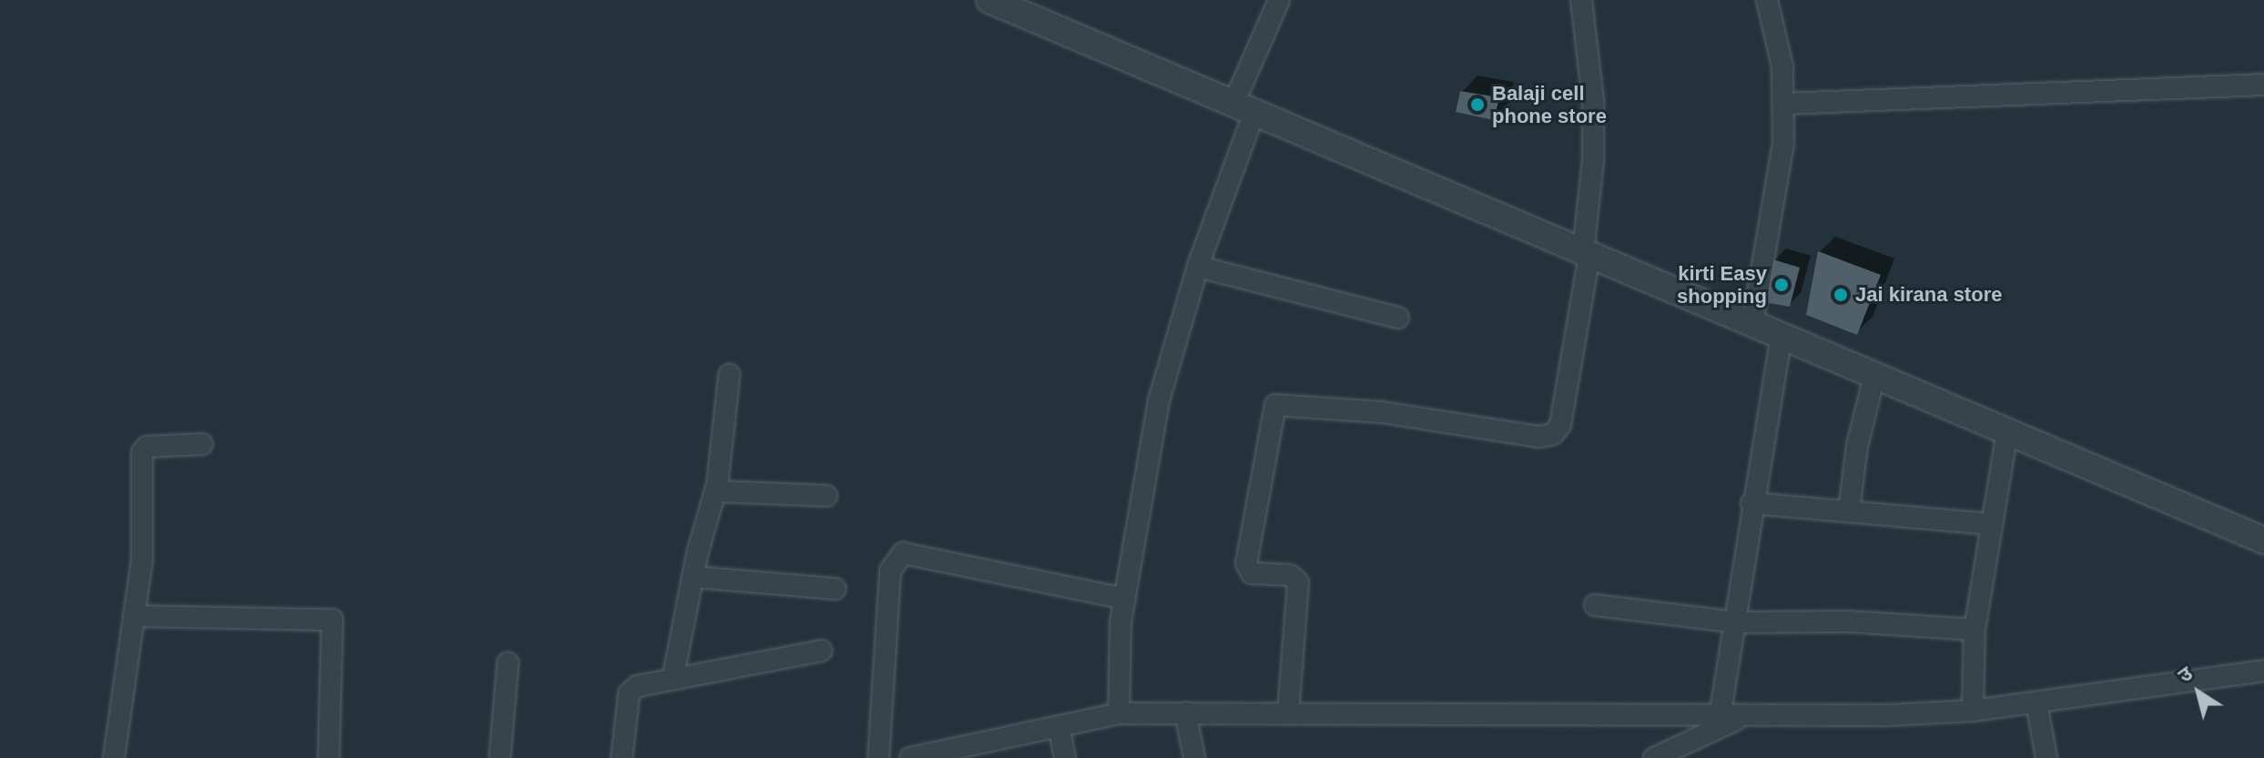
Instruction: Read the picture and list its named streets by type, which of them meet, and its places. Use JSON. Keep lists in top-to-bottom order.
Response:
{
  "places": ["Balaji cell phone store", "kirti Easy shopping", "Jai kirana store"],
  "north": "top left"
}
